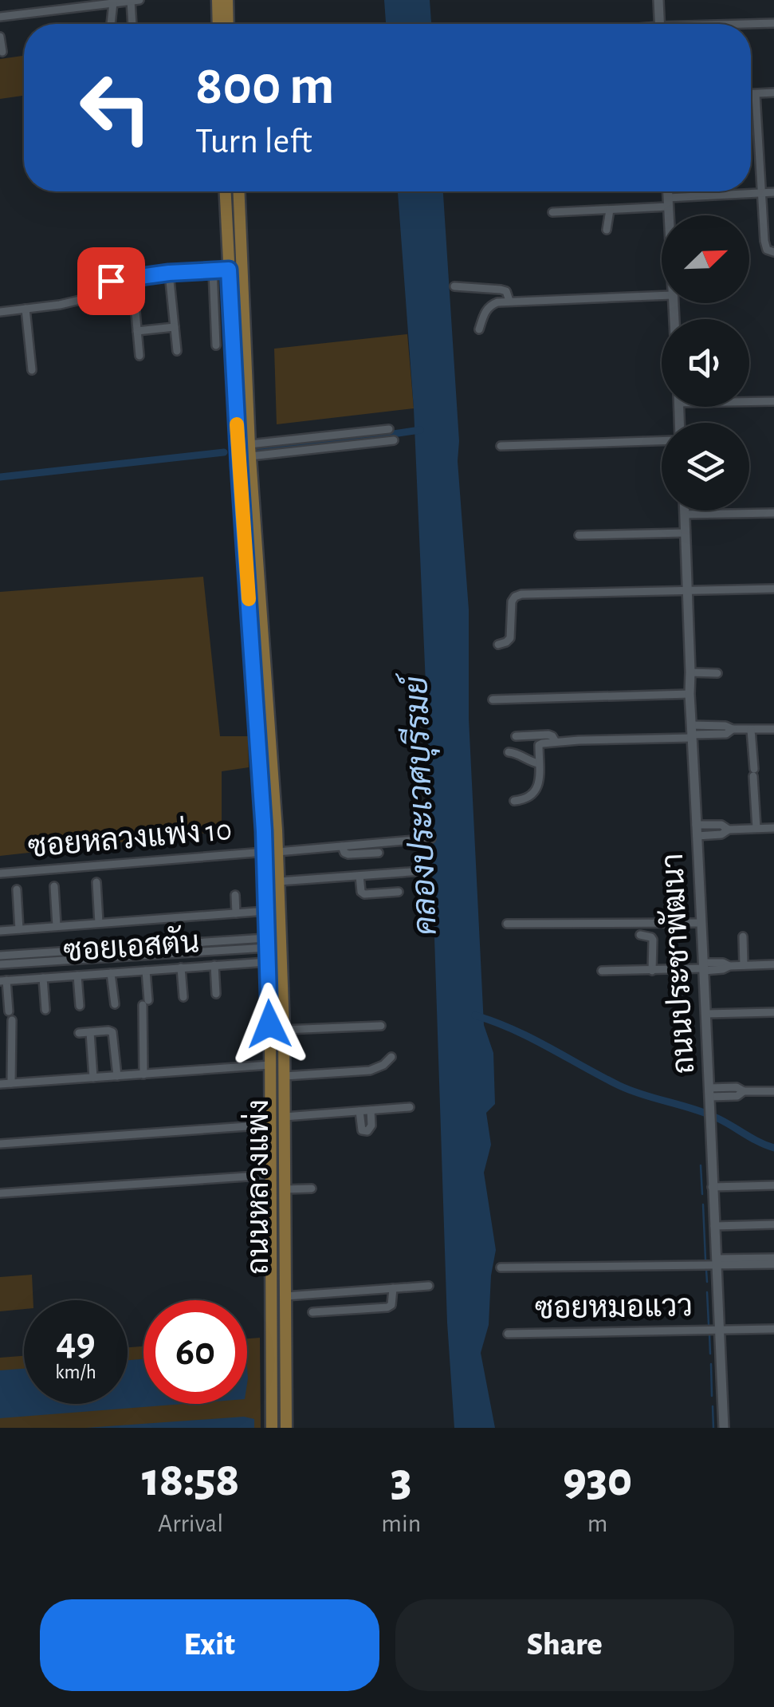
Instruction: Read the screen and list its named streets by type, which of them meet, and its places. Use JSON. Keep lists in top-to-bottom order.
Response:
{
  "streets": {
    "main road": ["ถนนหลวงแพ่ง"],
    "street": [
      "ซอยหลวงแพ่ง 10",
      "ซอยเอสตัน",
      "ถนนประชาพัฒนา",
      "ซอยหมอแวว"
    ]
  },
  "crossings": [
    ["ซอยหลวงแพ่ง 10", "ถนนหลวงแพ่ง"],
    ["ซอยเอสตัน", "ถนนหลวงแพ่ง"],
    ["ถนนประชาพัฒนา", "ซอยหมอแวว"]
  ],
  "water": ["คลองประเวศบุรีรมย์"],
  "north": "top right",
  "page": {
    "turn": ["800 m", "Turn left"],
    "speed": "49 km/h",
    "limit": "60",
    "eta": [
      "18:58",
      "Arrival",
      "3",
      "min",
      "930",
      "m"
    ],
    "buttons": ["Exit", "Share"]
  }
}
